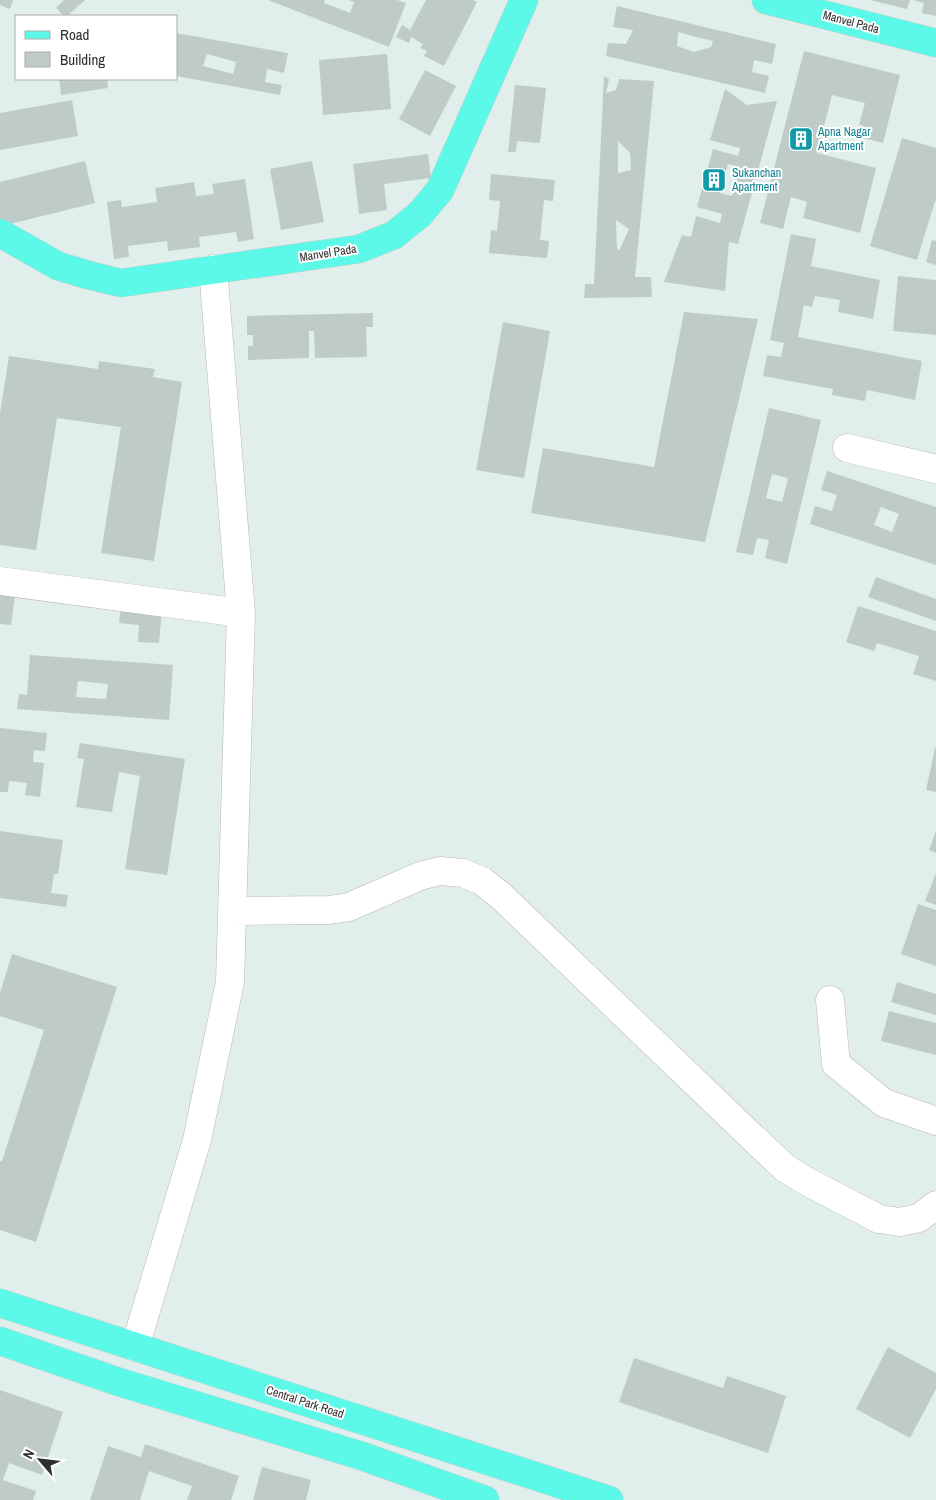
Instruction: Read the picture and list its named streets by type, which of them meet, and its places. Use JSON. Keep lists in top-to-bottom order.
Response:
{
  "streets": {
    "main road": ["Manvel Pada", "Central Park Road"]
  },
  "places": {
    "building": ["Apna Nagar Apartment", "Sukanchan Apartment"]
  },
  "legend": ["Road", "Building"],
  "north": "top left"
}
